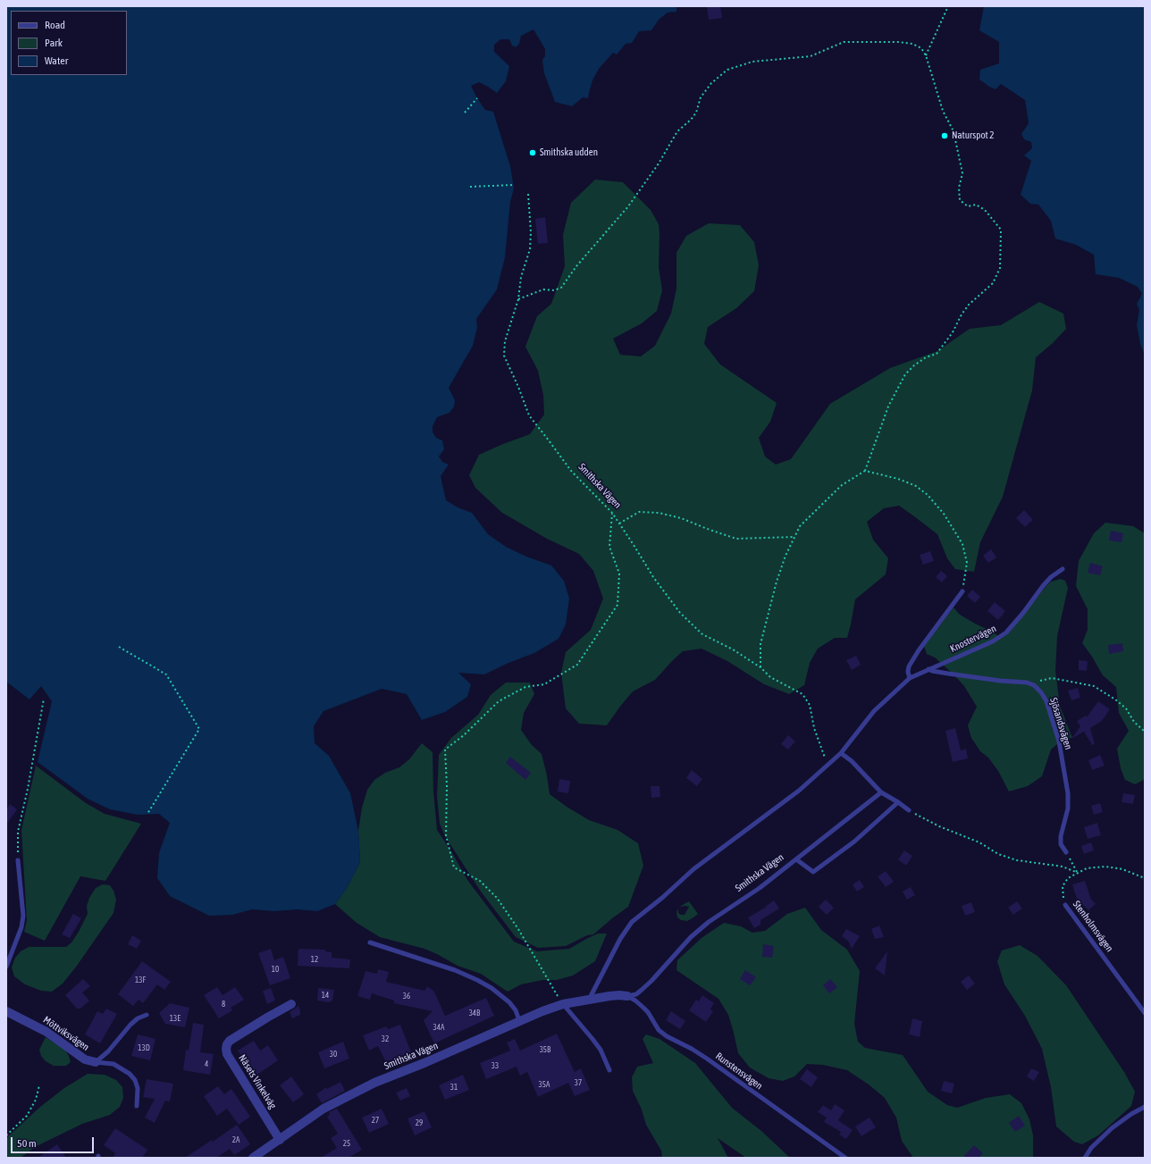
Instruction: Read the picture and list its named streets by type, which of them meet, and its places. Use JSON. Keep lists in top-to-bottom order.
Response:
{
  "streets": {
    "street": ["Smithska Vägen", "Möttviksvägen", "Näsets Vinkelväg"],
    "lane": [
      "Knostervägen",
      "Sjösandsvägen",
      "Stenholmsvägen",
      "Runstensvägen"
    ]
  },
  "crossings": [
    ["Smithska Vägen", "Runstensvägen"],
    ["Smithska Vägen", "Näsets Vinkelväg"]
  ],
  "places": ["Naturspot 2", "Smithska udden"],
  "house_numbers": [
    "12",
    "10",
    "13F",
    "14",
    "36",
    "8",
    "34B",
    "13E",
    "34A",
    "32",
    "13D",
    "35B",
    "30",
    "4",
    "33",
    "37",
    "35A",
    "31",
    "27",
    "29",
    "2A",
    "25"
  ],
  "legend": ["Road", "Park", "Water"],
  "scale_bar": "50 m"
}
